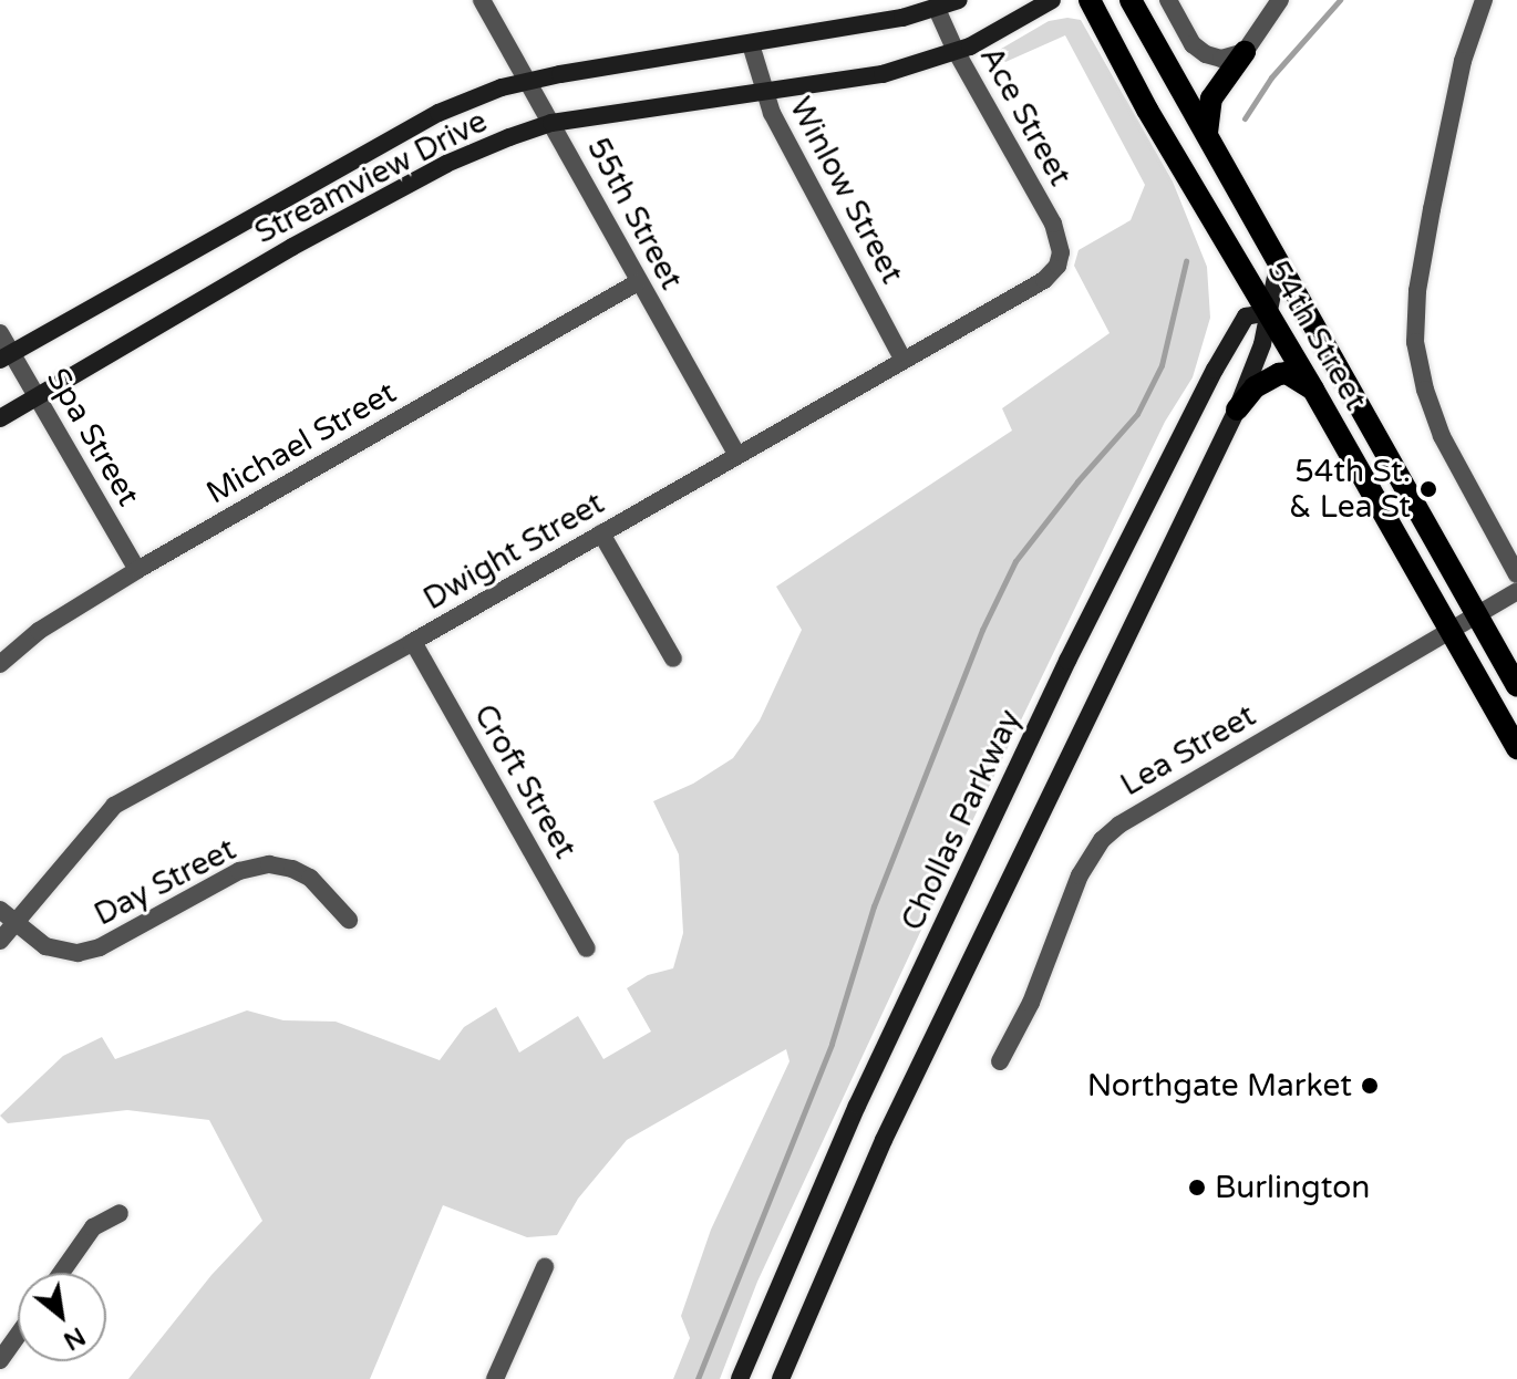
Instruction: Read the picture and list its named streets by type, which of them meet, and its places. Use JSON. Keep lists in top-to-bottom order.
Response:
{
  "streets": {
    "main road": ["Streamview Drive", "54th Street", "Chollas Parkway"],
    "street": [
      "Ace Street",
      "Winlow Street",
      "55th Street",
      "Spa Street",
      "Michael Street",
      "Dwight Street",
      "Lea Street",
      "Croft Street",
      "Day Street"
    ]
  },
  "crossings": [
    ["Ace Street", "Streamview Drive"],
    ["Ace Street", "Dwight Street"],
    ["Streamview Drive", "Winlow Street"],
    ["Streamview Drive", "55th Street"],
    ["Streamview Drive", "Spa Street"],
    ["Winlow Street", "Dwight Street"],
    ["55th Street", "Michael Street"],
    ["55th Street", "Dwight Street"],
    ["54th Street", "Lea Street"],
    ["54th Street", "Chollas Parkway"],
    ["Spa Street", "Michael Street"],
    ["Dwight Street", "Croft Street"],
    ["Dwight Street", "Day Street"]
  ],
  "places": ["54th St. & Lea St", "Northgate Market", "Burlington"],
  "north": "bottom right"
}
